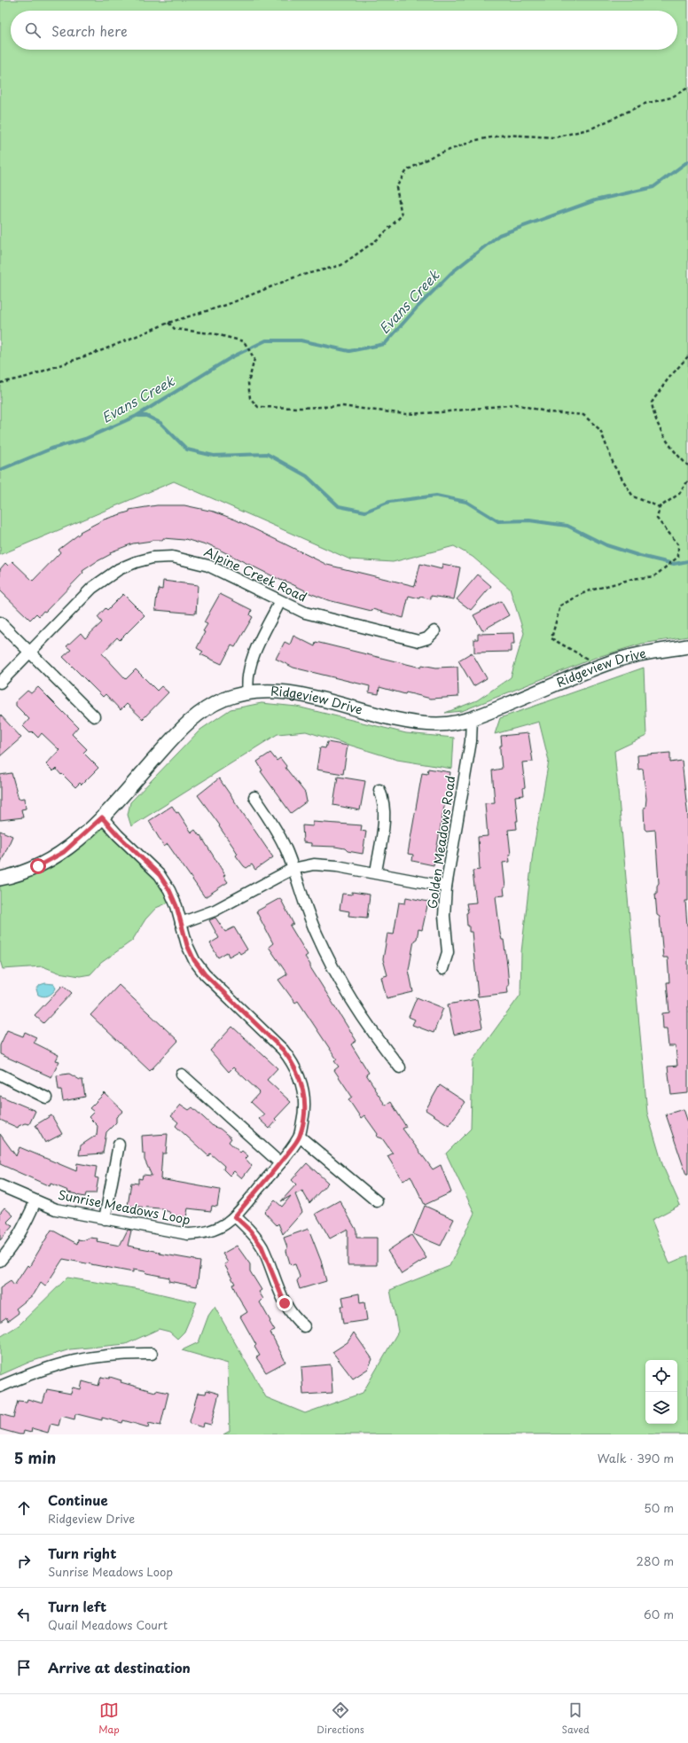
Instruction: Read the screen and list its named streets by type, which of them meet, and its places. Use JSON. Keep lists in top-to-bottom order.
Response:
{
  "streets": {
    "street": [
      "Alpine Creek Road",
      "Ridgeview Drive",
      "Golden Meadows Road",
      "Sunrise Meadows Loop"
    ]
  },
  "crossings": [
    ["Ridgeview Drive", "Golden Meadows Road"],
    ["Ridgeview Drive", "Sunrise Meadows Loop"]
  ],
  "water": ["Evans Creek"],
  "page": {
    "search": "Search here",
    "heading": ["5 min", "Walk · 390 m"],
    "list": [
      ["Continue", "Ridgeview Drive", "50 m"],
      ["Turn right", "Sunrise Meadows Loop", "280 m"],
      ["Turn left", "Quail Meadows Court", "60 m"],
      "Arrive at destination"
    ],
    "nav": ["Map", "Directions", "Saved"]
  }
}
